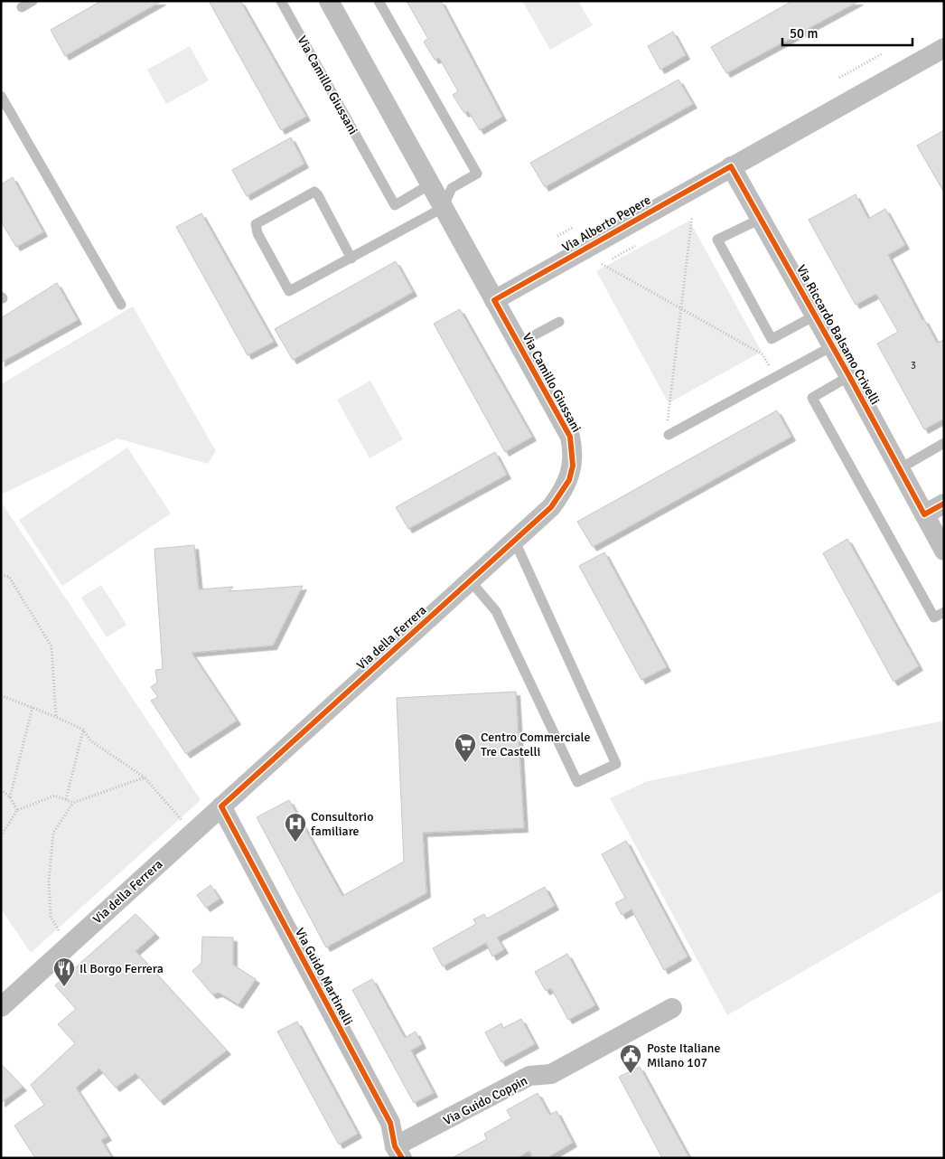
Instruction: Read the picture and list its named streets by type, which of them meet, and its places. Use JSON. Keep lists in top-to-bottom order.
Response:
{
  "streets": {
    "street": [
      "Via Camillo Giussani",
      "Via Alberto Pepere",
      "Via Riccardo Balsamo Crivelli",
      "Via della Ferrera",
      "Via Guido Martinelli",
      "Via Guido Coppin"
    ]
  },
  "crossings": [
    ["Via Camillo Giussani", "Via Alberto Pepere"],
    ["Via Camillo Giussani", "Via della Ferrera"],
    ["Via Alberto Pepere", "Via Riccardo Balsamo Crivelli"],
    ["Via della Ferrera", "Via Guido Martinelli"],
    ["Via Guido Martinelli", "Via Guido Coppin"]
  ],
  "places": {
    "supermarket": ["Centro Commerciale Tre Castelli"],
    "hospital": ["Consultorio familiare"],
    "restaurant": ["Il Borgo Ferrera"],
    "public building": ["Poste Italiane Milano 107"]
  },
  "house_numbers": ["3"],
  "scale_bar": "50 m"
}
